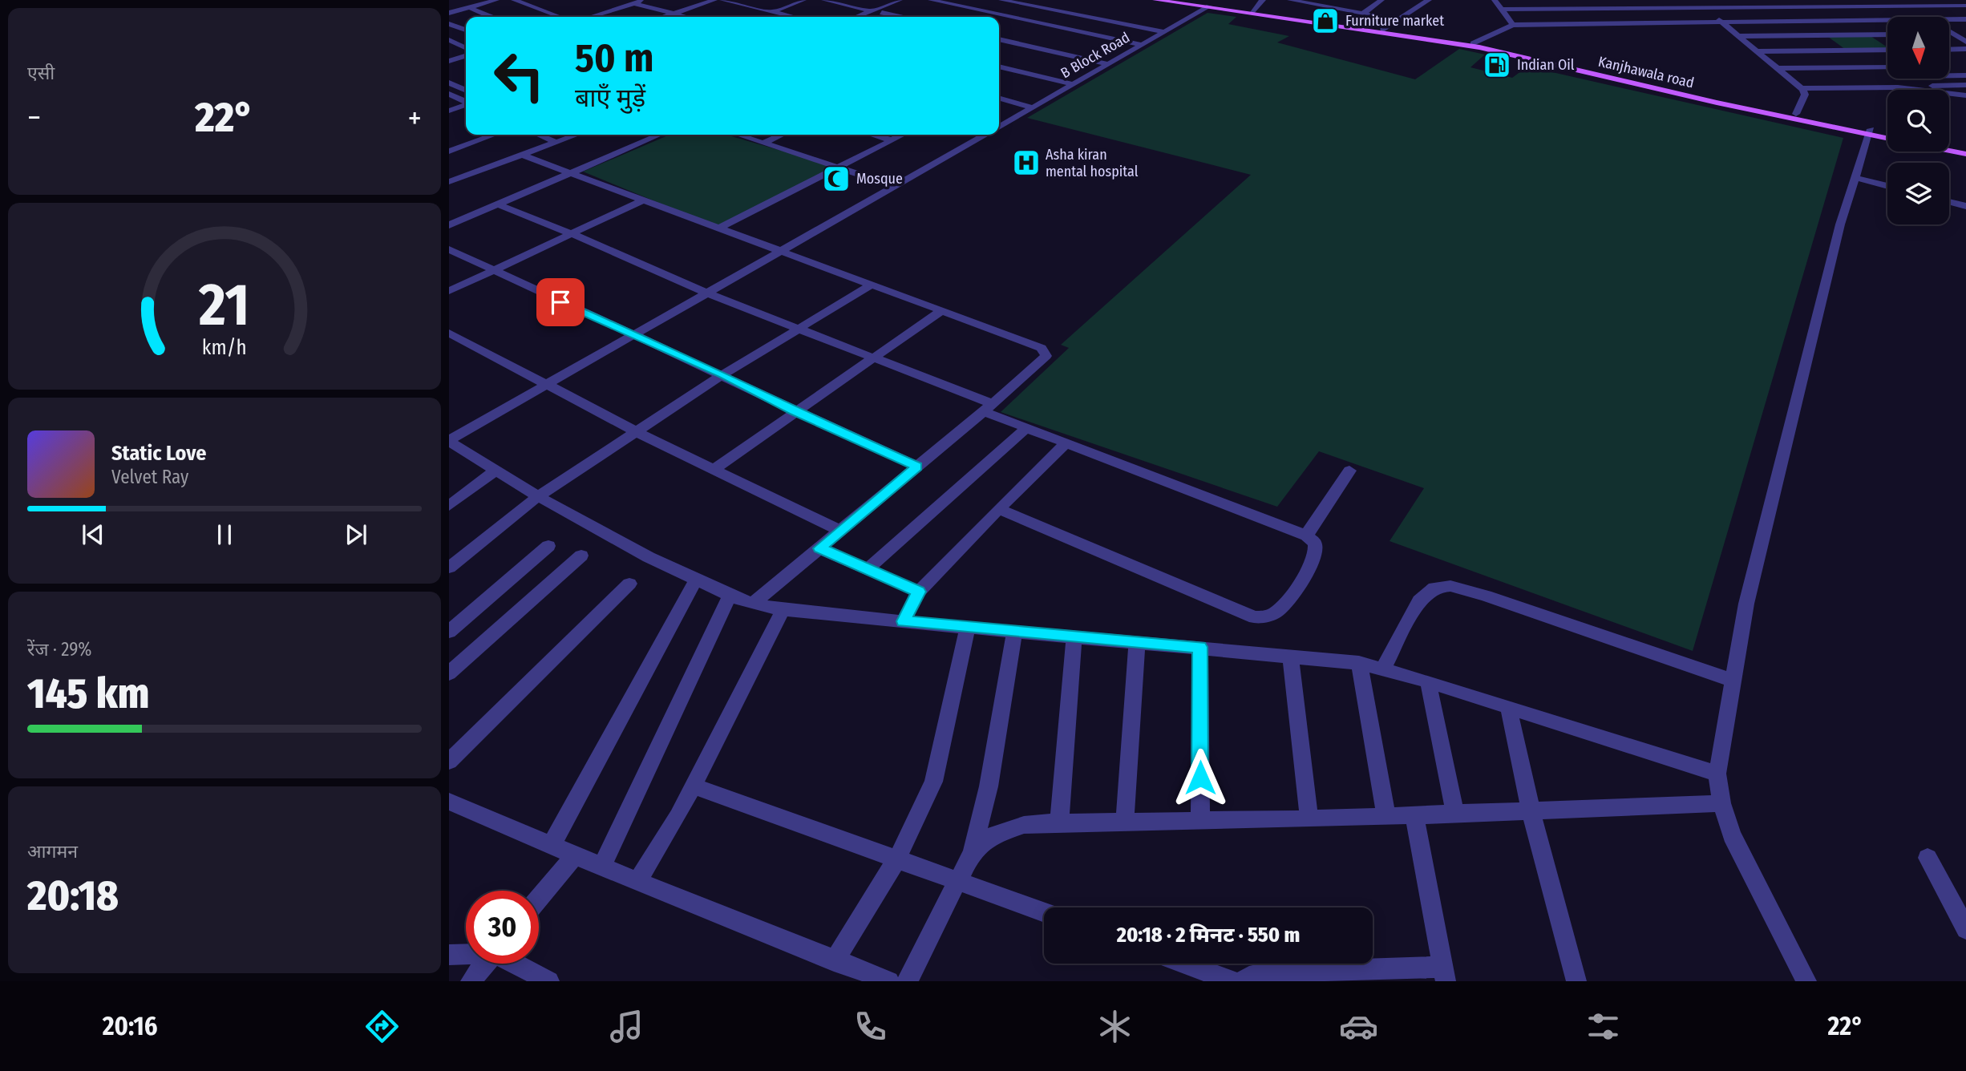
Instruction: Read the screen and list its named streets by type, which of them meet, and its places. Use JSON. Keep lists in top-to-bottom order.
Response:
{
  "streets": {
    "main road": ["Kanjhawala road"],
    "street": ["B Block Road"]
  },
  "crossings": [
    ["B Block Road", "Kanjhawala road"]
  ],
  "places": {
    "shop": ["Furniture market"],
    "fuel station": ["Indian Oil"],
    "hospital": ["Asha kiran mental hospital"],
    "mosque": ["Mosque"]
  },
  "north": "bottom",
  "page": {
    "tile": [
      "एसी",
      ["रेंज · 29%", "145 km"],
      ["आगमन", "20:18"]
    ],
    "turn": ["50 m", "बाएँ मुड़ें"],
    "heat": ["−", "22°", "+"],
    "song": ["Static Love", "Velvet Ray"],
    "limit": "30",
    "trip": "20:18 · 2 मिनट · 550 m",
    "tabs": ["20:16", "22°"],
    "gauge": ["21", "km/h"]
  }
}
